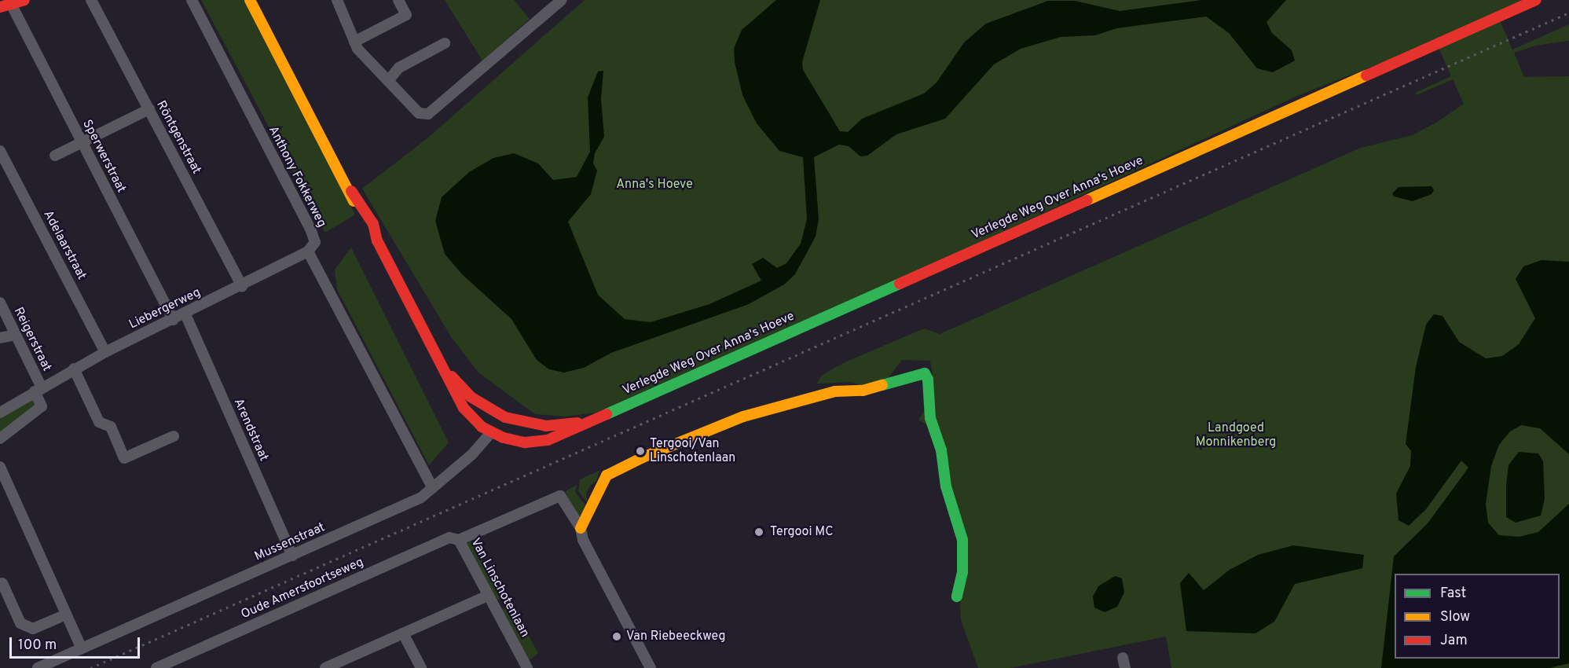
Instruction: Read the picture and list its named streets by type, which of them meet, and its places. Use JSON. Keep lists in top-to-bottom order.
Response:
{
  "streets": {
    "main road": ["Verlegde Weg Over Anna's Hoeve"],
    "street": [
      "Röntgenstraat",
      "Sperwerstraat",
      "Anthony Fokkerweg",
      "Adelaarstraat",
      "Liebergerweg",
      "Reigerstraat",
      "Arendstraat",
      "Mussenstraat",
      "Van Linschotenlaan",
      "Oude Amersfoortseweg"
    ]
  },
  "crossings": [
    ["Röntgenstraat", "Liebergerweg"],
    ["Sperwerstraat", "Liebergerweg"],
    ["Anthony Fokkerweg", "Liebergerweg"],
    ["Verlegde Weg Over Anna's Hoeve", "Mussenstraat"],
    ["Adelaarstraat", "Liebergerweg"],
    ["Liebergerweg", "Reigerstraat"],
    ["Liebergerweg", "Arendstraat"],
    ["Arendstraat", "Mussenstraat"],
    ["Van Linschotenlaan", "Oude Amersfoortseweg"]
  ],
  "parks": ["Anna's Hoeve", "Landgoed Monnikenberg"],
  "places": ["Tergooi/Van Linschotenlaan", "Tergooi MC", "Van Riebeeckweg"],
  "legend": ["Fast", "Slow", "Jam"],
  "scale_bar": "100 m"
}
